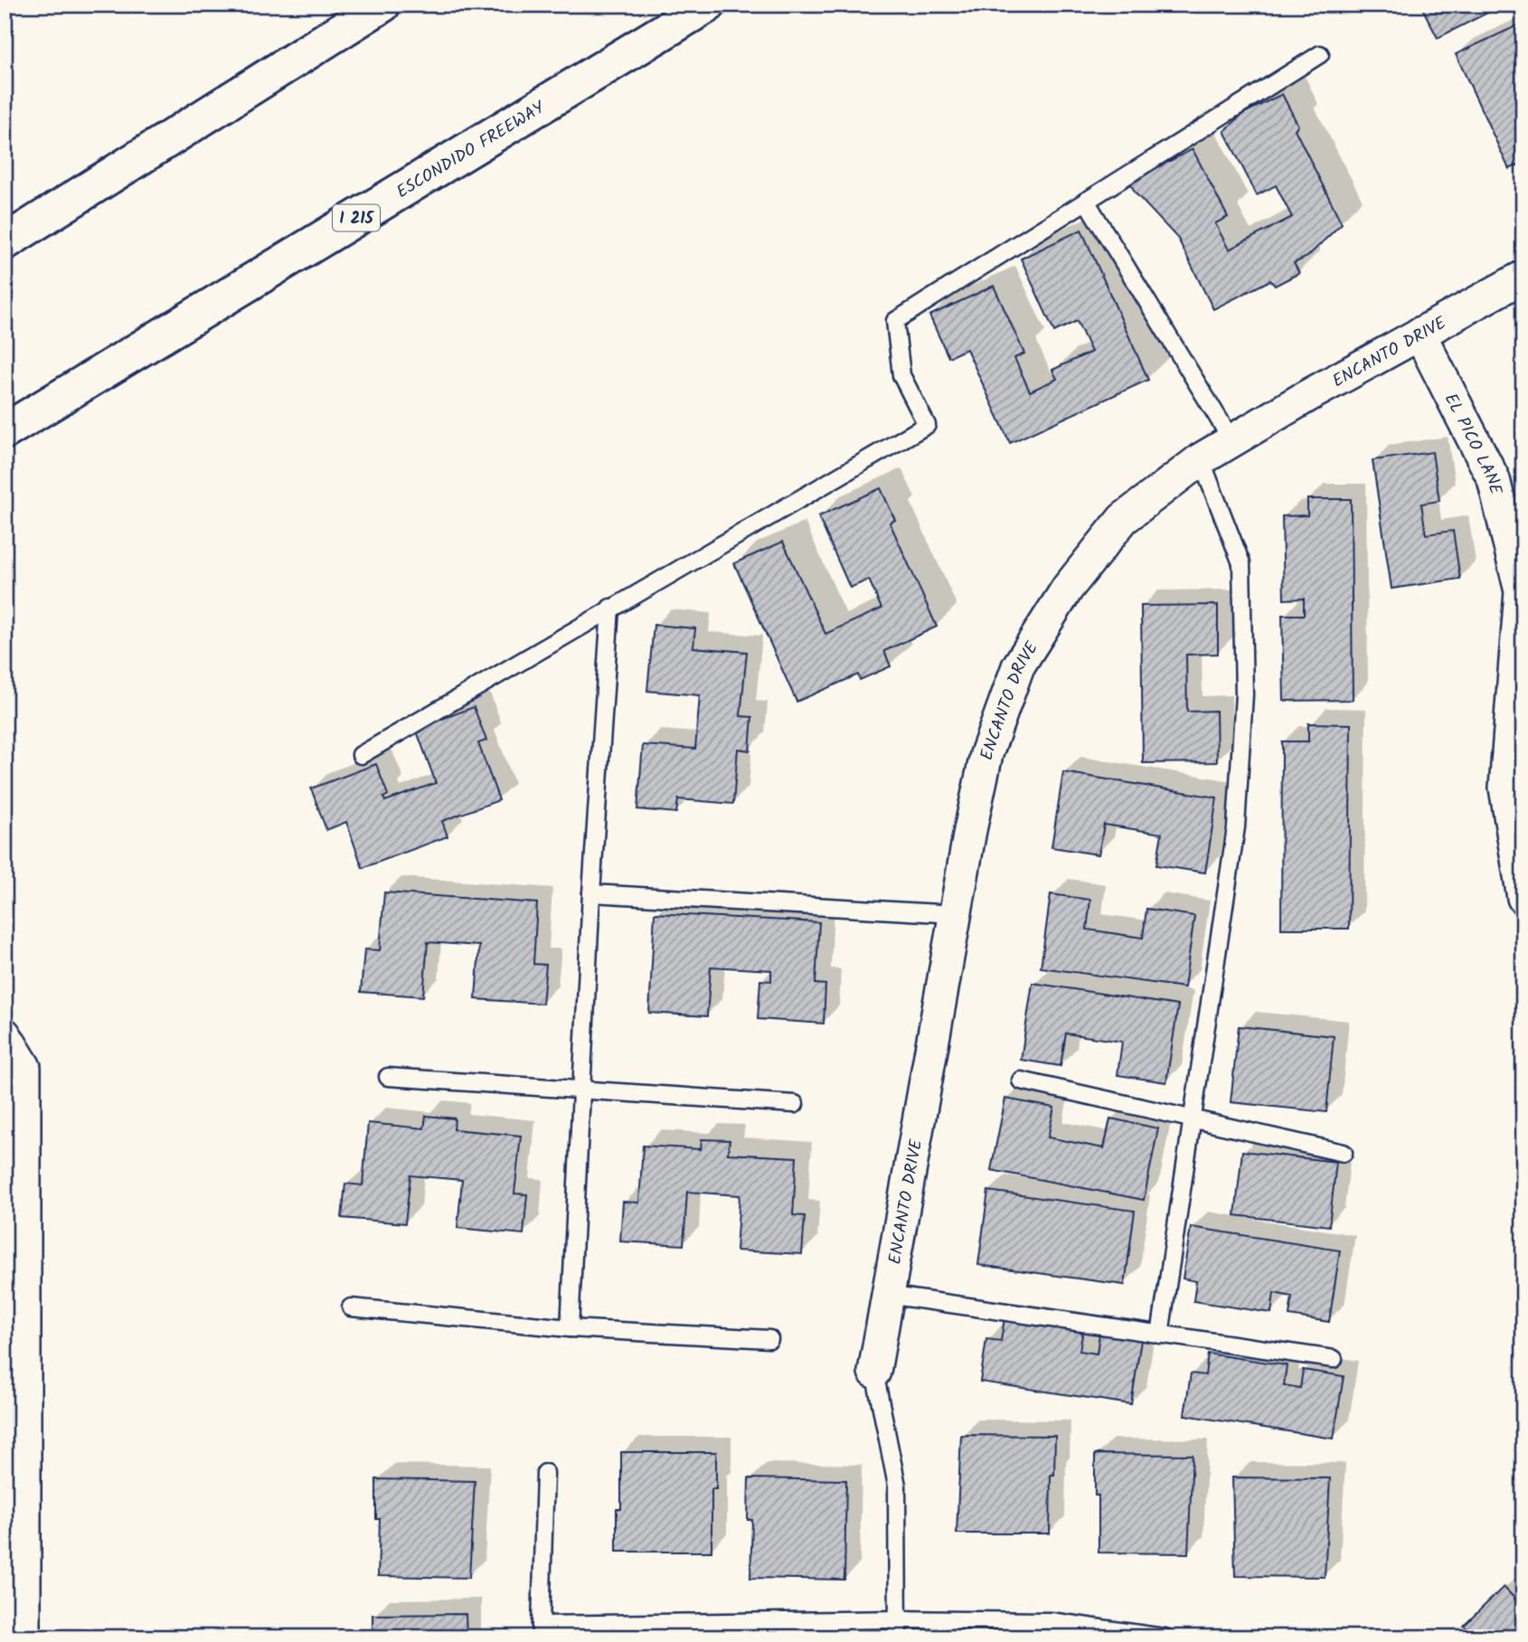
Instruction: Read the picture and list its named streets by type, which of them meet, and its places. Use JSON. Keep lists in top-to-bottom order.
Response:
{
  "streets": {
    "highway": ["ESCONDIDO FREEWAY", "I 215"],
    "street": ["ENCANTO DRIVE", "EL PICO LANE"]
  },
  "crossings": [
    ["ENCANTO DRIVE", "EL PICO LANE"]
  ]
}
